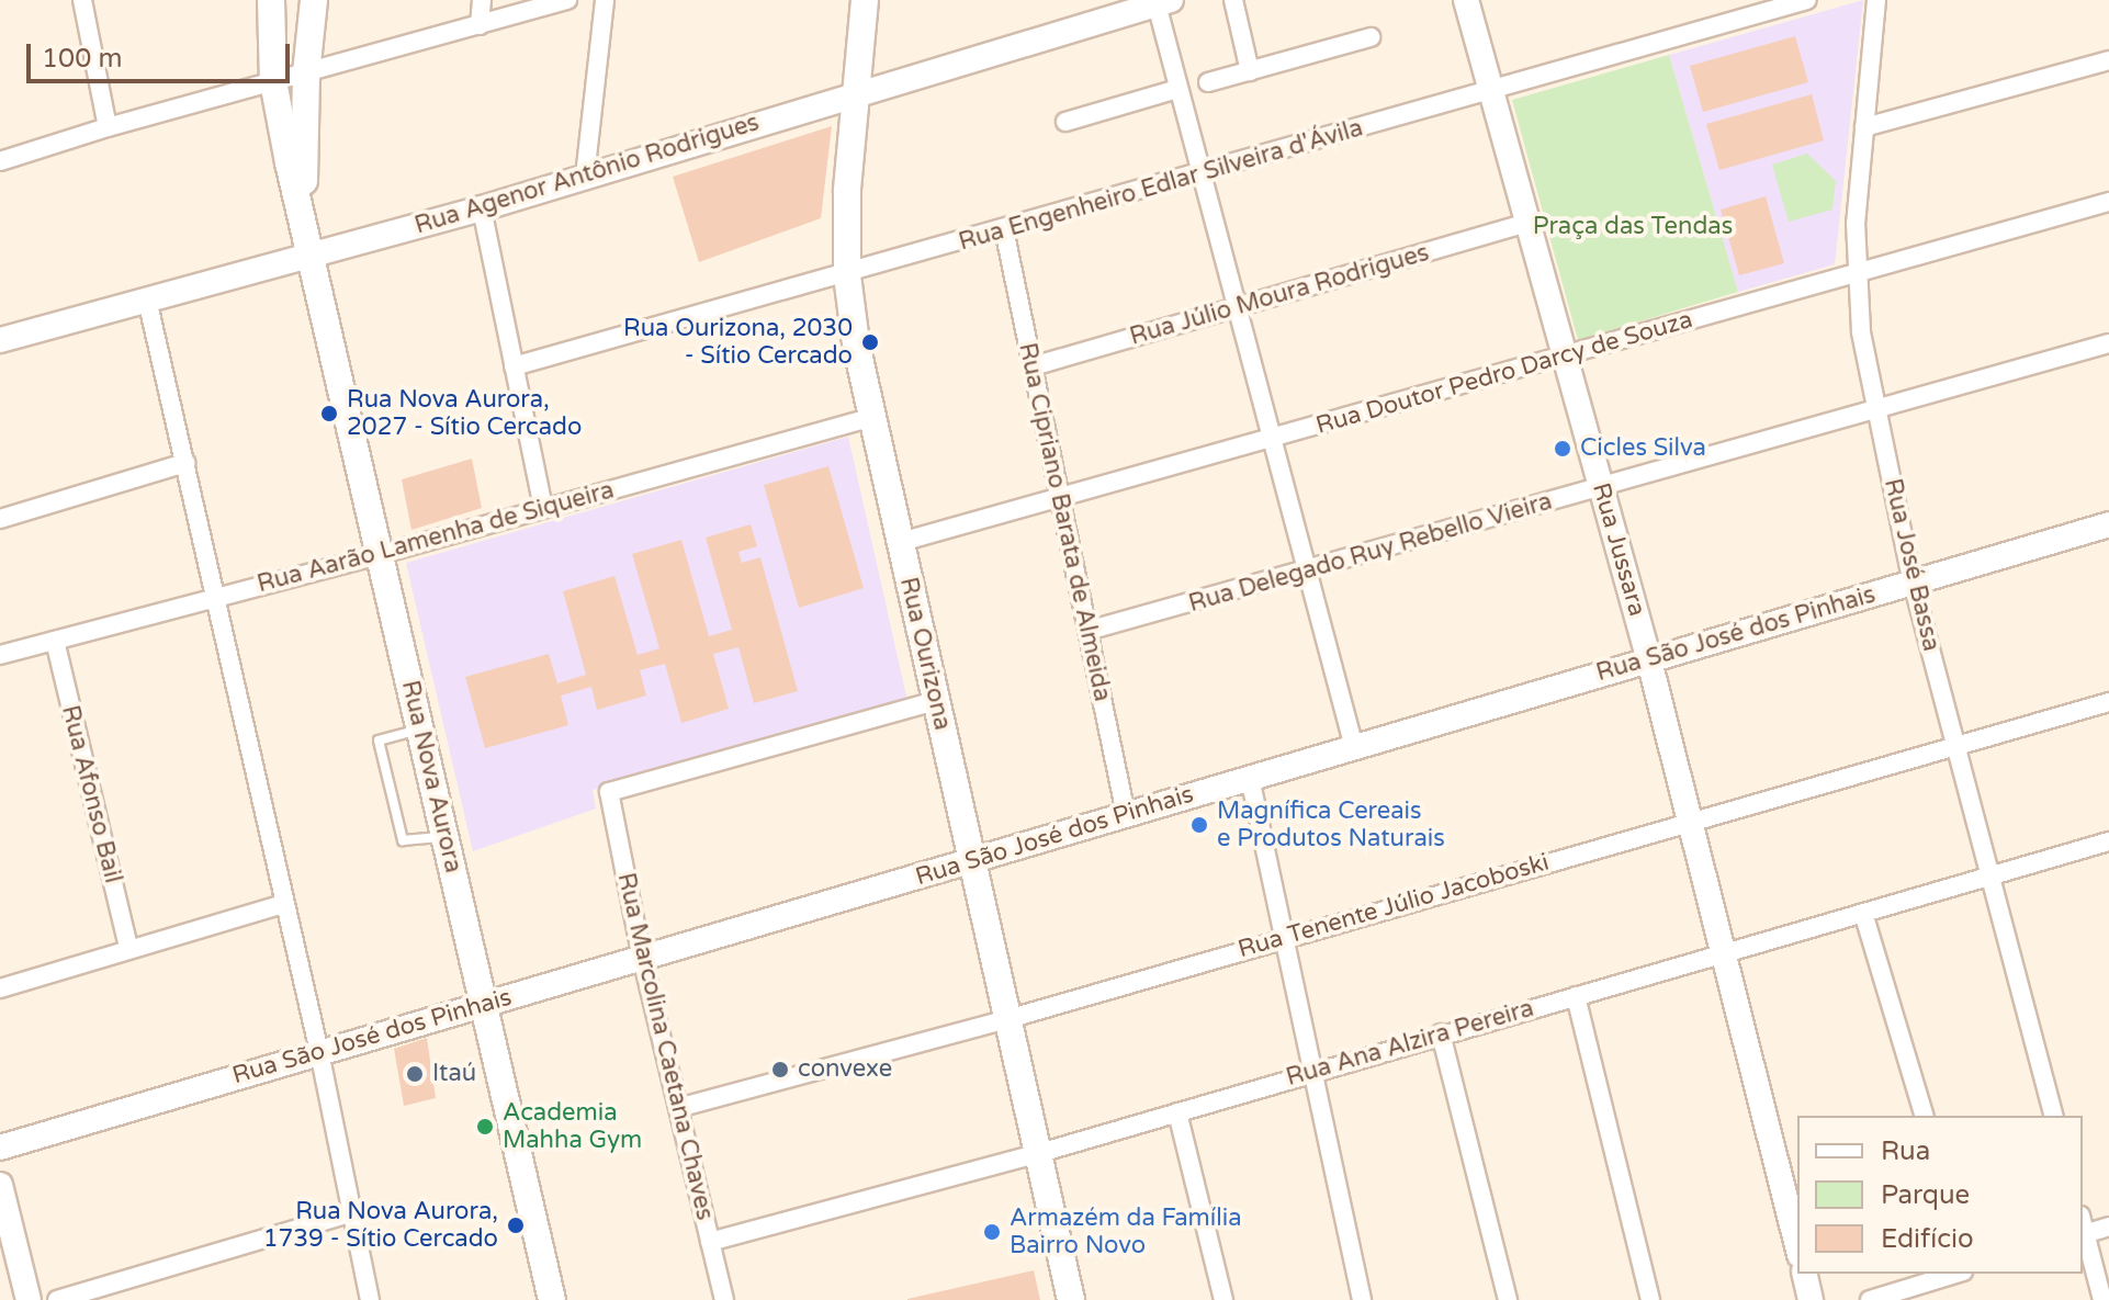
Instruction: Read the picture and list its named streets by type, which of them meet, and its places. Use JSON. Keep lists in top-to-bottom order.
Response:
{
  "streets": {
    "main road": ["Rua Ourizona", "Rua Nova Aurora"],
    "street": [
      "Rua Agenor Antônio Rodrigues",
      "Rua Engenheiro Edlar Silveira d'Ávila",
      "Rua Júlio Moura Rodrigues",
      "Rua Doutor Pedro Darcy de Souza",
      "Rua Cipriano Barata de Almeida",
      "Rua Aarão Lamenha de Siqueira",
      "Rua Jussara",
      "Rua Delegado Ruy Rebello Vieira",
      "Rua José Bassa",
      "Rua São José dos Pinhais",
      "Rua Afonso Bail",
      "Rua Tenente Júlio Jacoboski",
      "Rua Ana Alzira Pereira",
      "Rua Marcolina Caetana Chaves"
    ]
  },
  "crossings": [
    ["Rua Agenor Antônio Rodrigues", "Rua Ourizona"],
    ["Rua Agenor Antônio Rodrigues", "Rua Nova Aurora"],
    ["Rua Engenheiro Edlar Silveira d'Ávila", "Rua Cipriano Barata de Almeida"],
    ["Rua Engenheiro Edlar Silveira d'Ávila", "Rua Jussara"],
    ["Rua Engenheiro Edlar Silveira d'Ávila", "Rua Ourizona"],
    ["Rua Júlio Moura Rodrigues", "Rua Cipriano Barata de Almeida"],
    ["Rua Júlio Moura Rodrigues", "Rua Jussara"],
    ["Rua Doutor Pedro Darcy de Souza", "Rua Cipriano Barata de Almeida"],
    ["Rua Doutor Pedro Darcy de Souza", "Rua Jussara"],
    ["Rua Doutor Pedro Darcy de Souza", "Rua José Bassa"],
    ["Rua Doutor Pedro Darcy de Souza", "Rua Ourizona"],
    ["Rua Cipriano Barata de Almeida", "Rua Delegado Ruy Rebello Vieira"],
    ["Rua Cipriano Barata de Almeida", "Rua São José dos Pinhais"],
    ["Rua Aarão Lamenha de Siqueira", "Rua Ourizona"],
    ["Rua Aarão Lamenha de Siqueira", "Rua Nova Aurora"],
    ["Rua Aarão Lamenha de Siqueira", "Rua Afonso Bail"],
    ["Rua Jussara", "Rua Delegado Ruy Rebello Vieira"],
    ["Rua Jussara", "Rua São José dos Pinhais"],
    ["Rua Jussara", "Rua Tenente Júlio Jacoboski"],
    ["Rua Jussara", "Rua Ana Alzira Pereira"],
    ["Rua Delegado Ruy Rebello Vieira", "Rua José Bassa"],
    ["Rua José Bassa", "Rua São José dos Pinhais"],
    ["Rua José Bassa", "Rua Tenente Júlio Jacoboski"],
    ["Rua José Bassa", "Rua Ana Alzira Pereira"],
    ["Rua São José dos Pinhais", "Rua Ourizona"],
    ["Rua São José dos Pinhais", "Rua Nova Aurora"],
    ["Rua São José dos Pinhais", "Rua Marcolina Caetana Chaves"],
    ["Rua Ourizona", "Rua Tenente Júlio Jacoboski"],
    ["Rua Ourizona", "Rua Ana Alzira Pereira"],
    ["Rua Ourizona", "Rua Marcolina Caetana Chaves"],
    ["Rua Tenente Júlio Jacoboski", "Rua Marcolina Caetana Chaves"],
    ["Rua Ana Alzira Pereira", "Rua Marcolina Caetana Chaves"]
  ],
  "parks": ["Praça das Tendas"],
  "places": [
    "Rua Ourizona, 2030 - Sítio Cercado",
    "Rua Nova Aurora, 2027 - Sítio Cercado",
    "Cicles Silva",
    "Magnífica Cereais e Produtos Naturais",
    "convexe",
    "Itaú",
    "Academia Mahha Gym",
    "Rua Nova Aurora, 1739 - Sítio Cercado",
    "Armazém da Família Bairro Novo"
  ],
  "legend": ["Rua", "Parque", "Edifício"],
  "scale_bar": "100 m"
}
